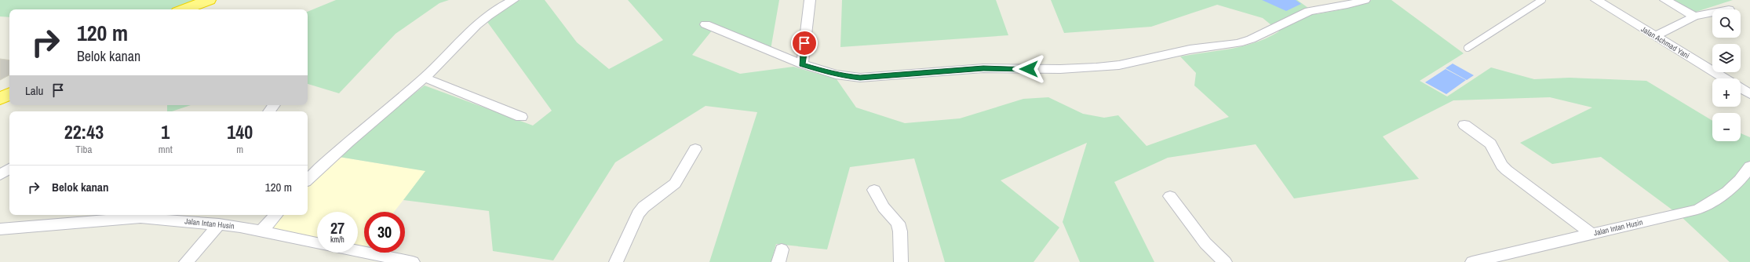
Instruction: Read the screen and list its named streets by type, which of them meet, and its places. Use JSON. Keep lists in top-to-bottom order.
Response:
{
  "streets": {
    "street": ["Jalan Achmad Yani", "Jalan Intan Husin"]
  },
  "page": {
    "map_buttons": ["+", "−"],
    "turn": ["120 m", "Belok kanan"],
    "then": "Lalu",
    "eta": [
      "22:43",
      "Tiba",
      "1",
      "mnt",
      "140",
      "m"
    ],
    "list": [
      {
        "name": "Belok kanan",
        "value": "120 m"
      }
    ],
    "speed": "27 km/h",
    "limit": "30"
  }
}
